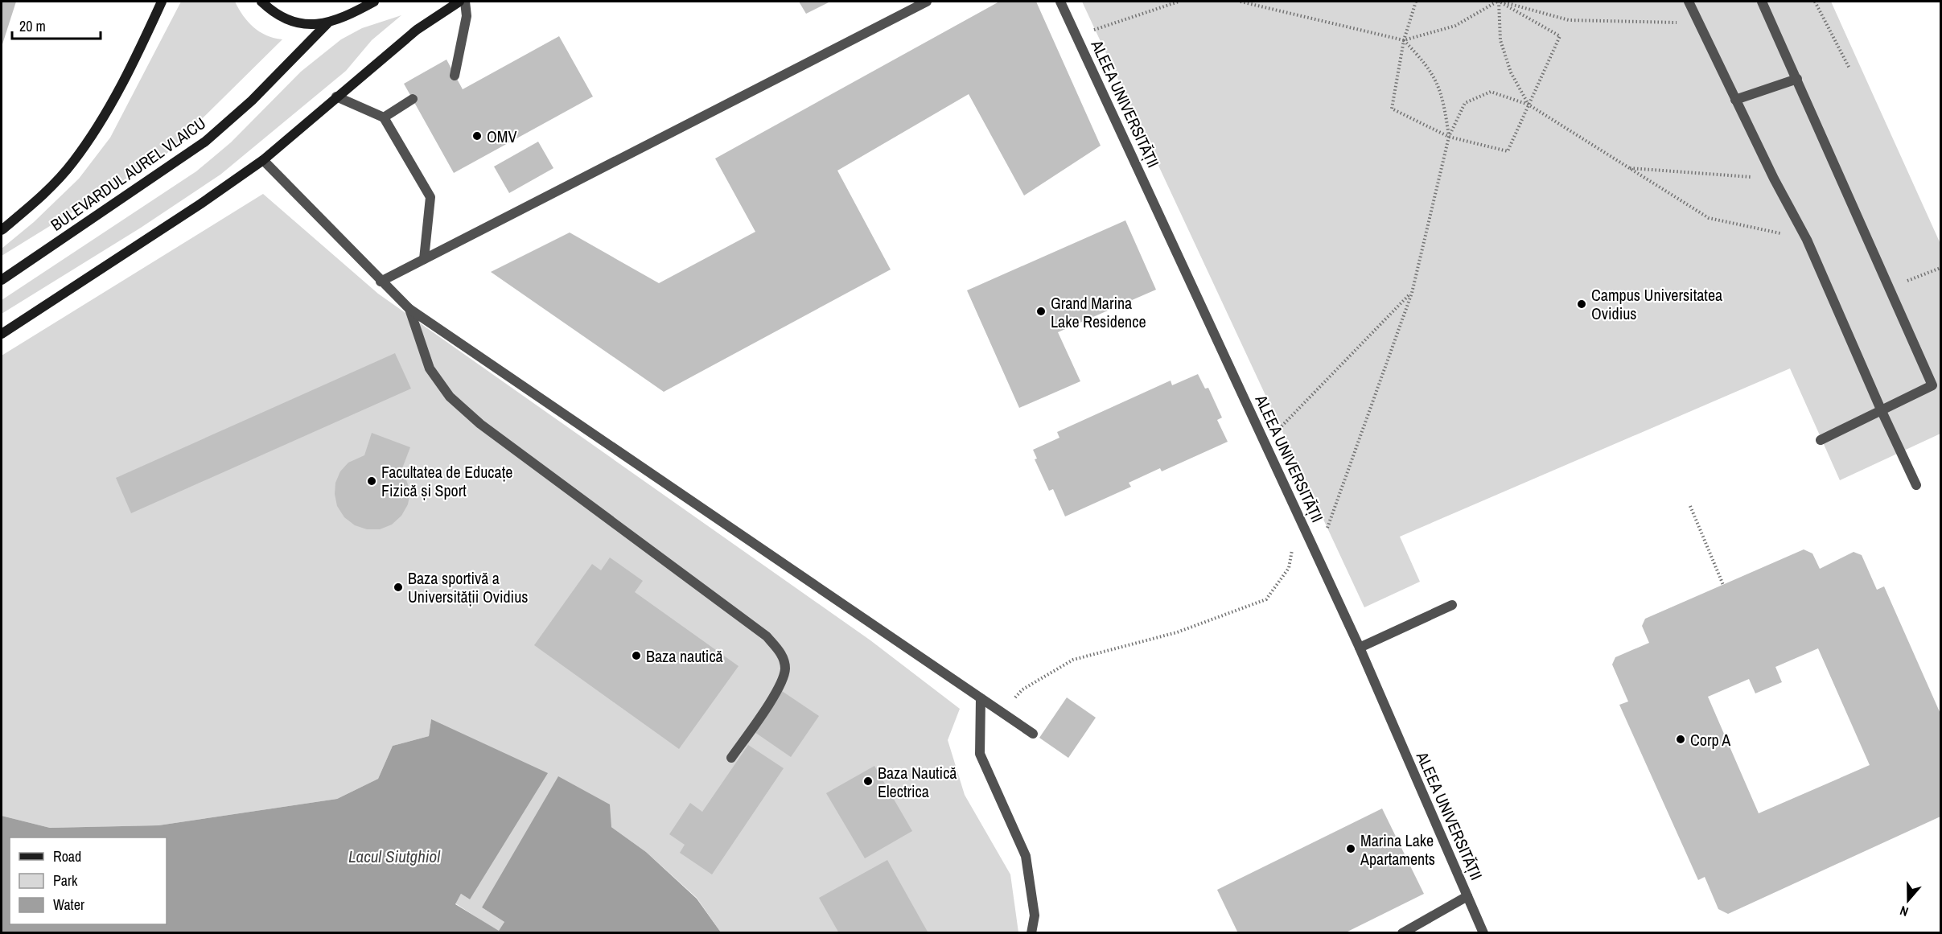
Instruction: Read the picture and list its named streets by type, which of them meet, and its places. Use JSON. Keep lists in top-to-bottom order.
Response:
{
  "streets": {
    "main road": ["BULEVARDUL AUREL VLAICU"],
    "street": ["ALEEA UNIVERSITĂȚII"]
  },
  "water": ["Lacul Siutghiol"],
  "places": [
    "OMV",
    "Campus Universitatea Ovidius",
    "Grand Marina Lake Residence",
    "Facultatea de Educațe Fizică și Sport",
    "Baza sportivă a Universității Ovidius",
    "Baza nautică",
    "Corp A",
    "Baza Nautică Electrica",
    "Marina Lake Apartaments"
  ],
  "legend": ["Road", "Park", "Water"],
  "scale_bar": "20 m",
  "north": "bottom"
}
